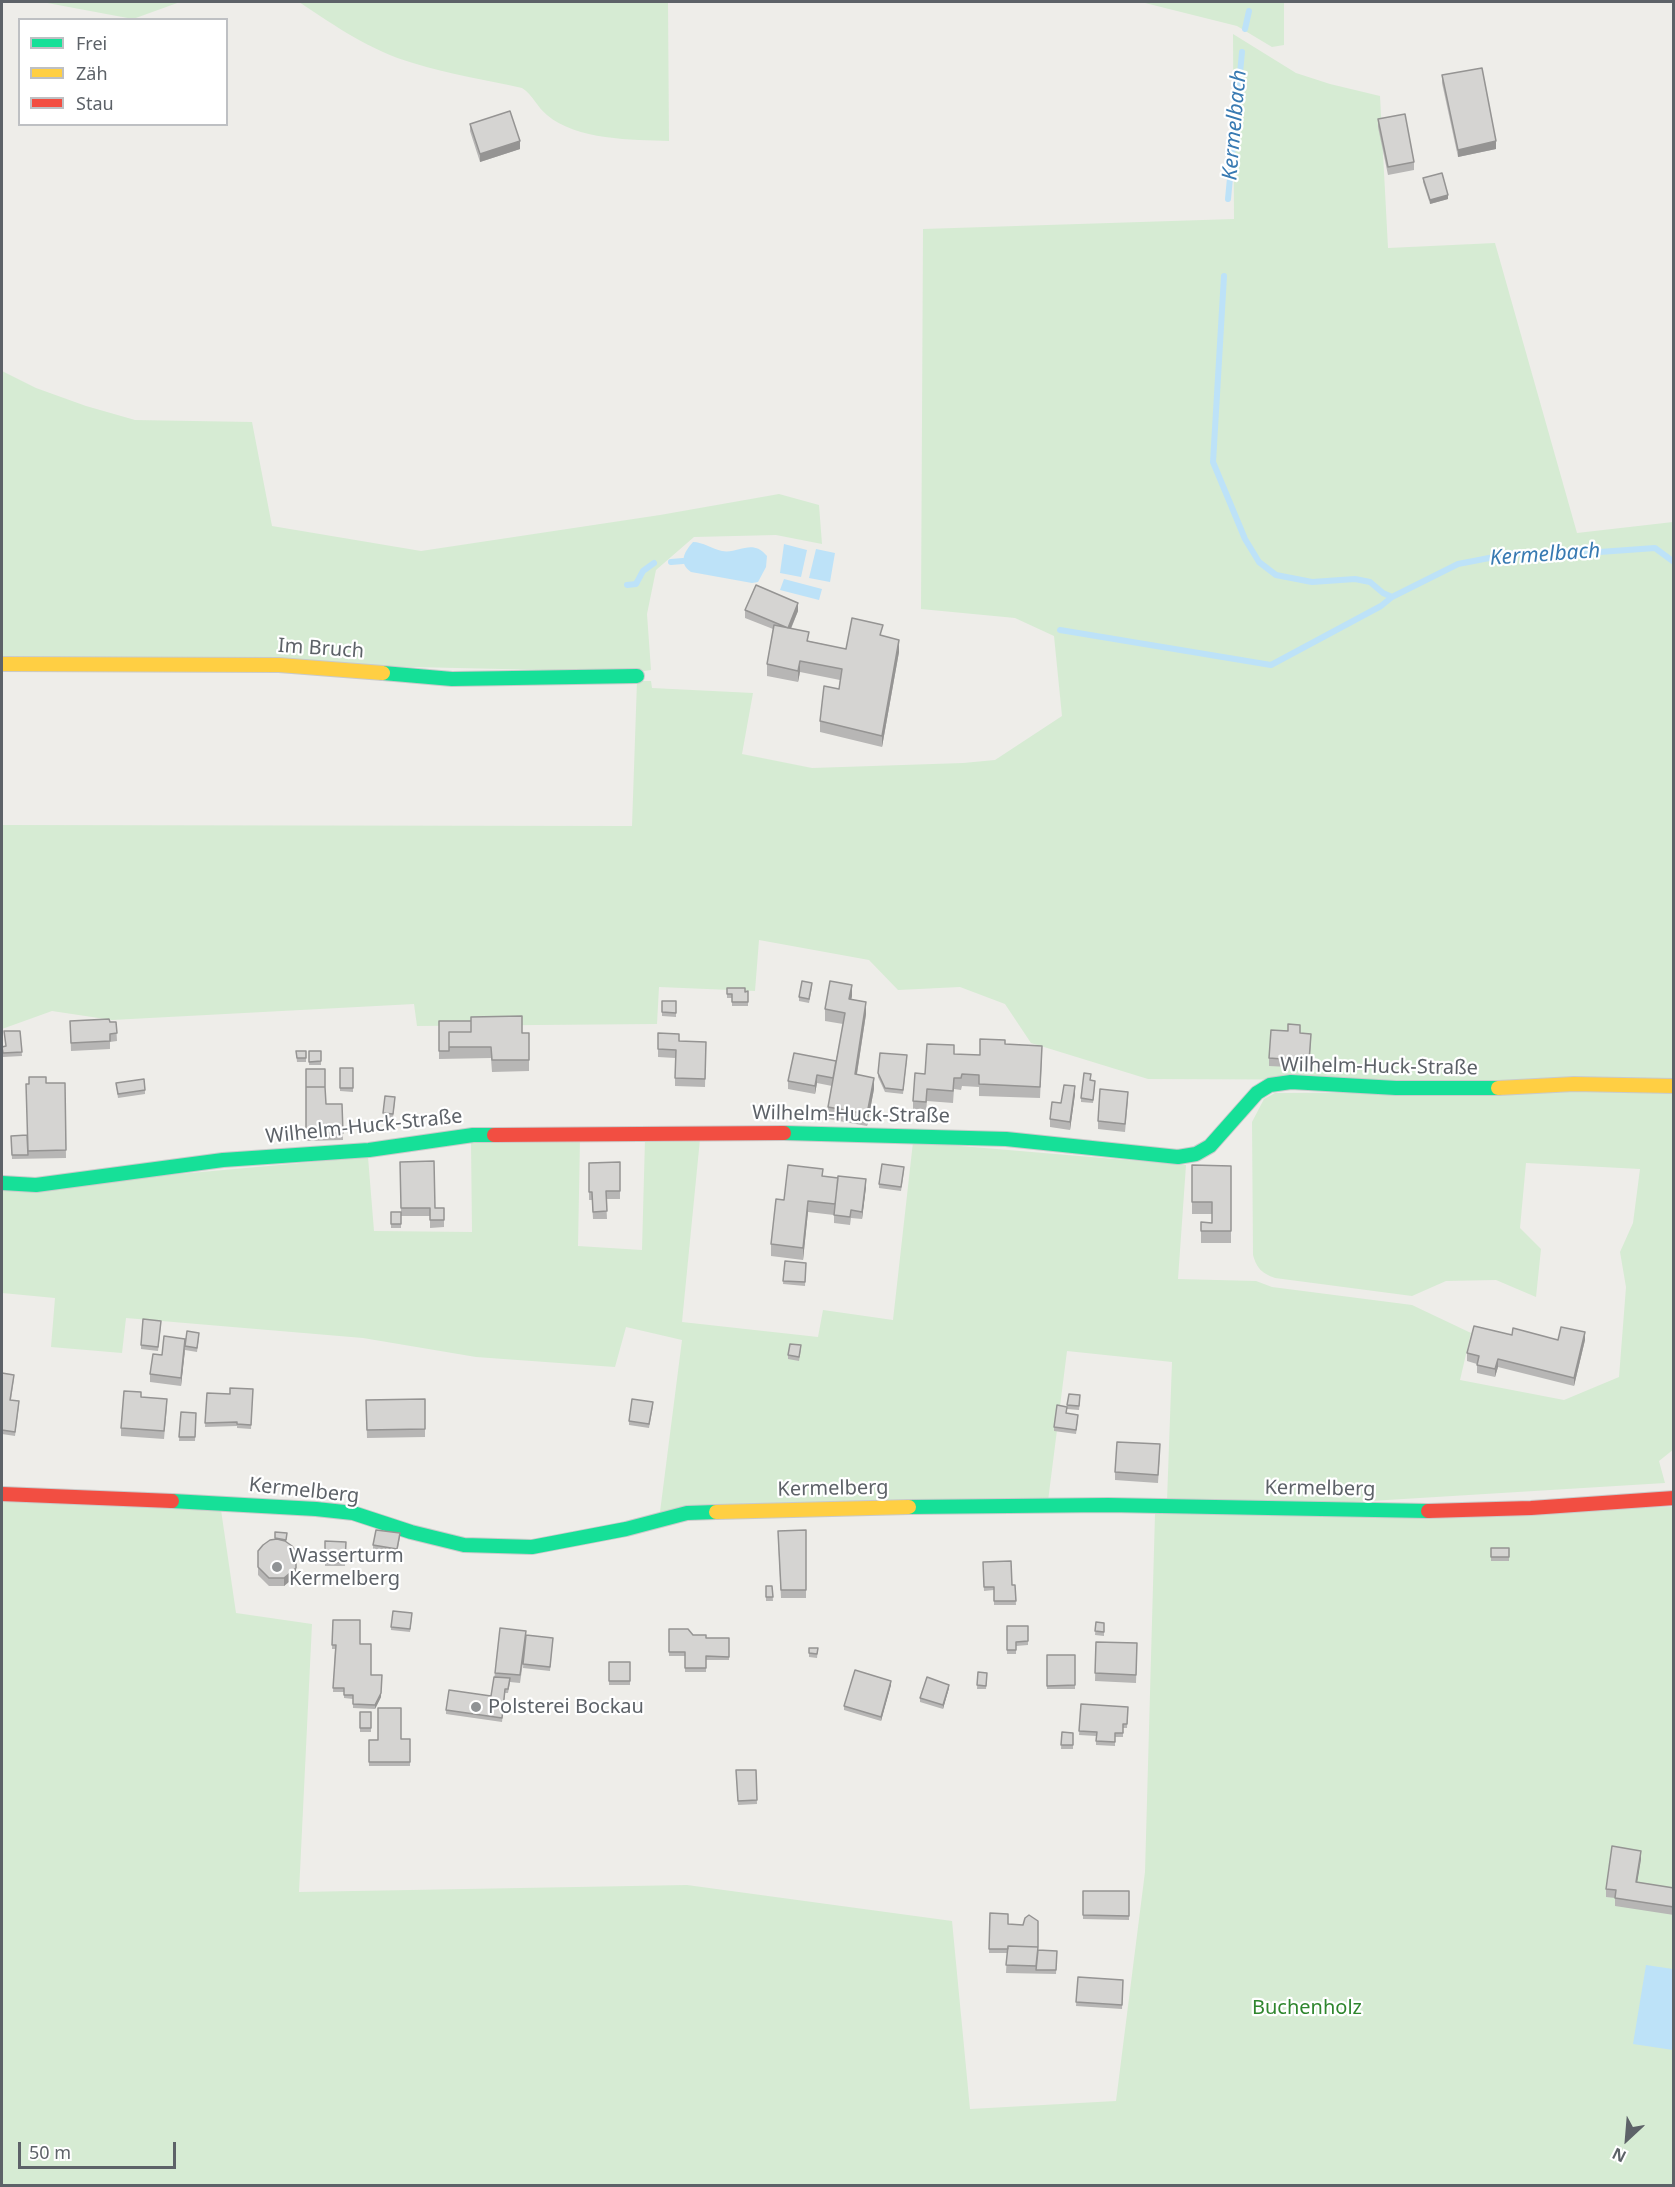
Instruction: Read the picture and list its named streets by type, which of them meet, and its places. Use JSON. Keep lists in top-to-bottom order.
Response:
{
  "streets": {
    "street": ["Im Bruch", "Wilhelm-Huck-Straße", "Kermelberg"]
  },
  "water": ["Kermelbach"],
  "parks": ["Buchenholz"],
  "places": ["Wasserturm Kermelberg", "Polsterei Bockau"],
  "legend": ["Frei", "Zäh", "Stau"],
  "scale_bar": "50 m",
  "north": "bottom left"
}
